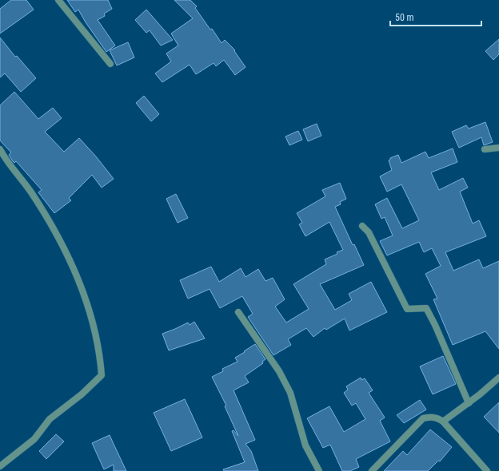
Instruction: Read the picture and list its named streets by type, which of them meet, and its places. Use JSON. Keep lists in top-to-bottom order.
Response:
{
  "scale_bar": "50 m"
}
